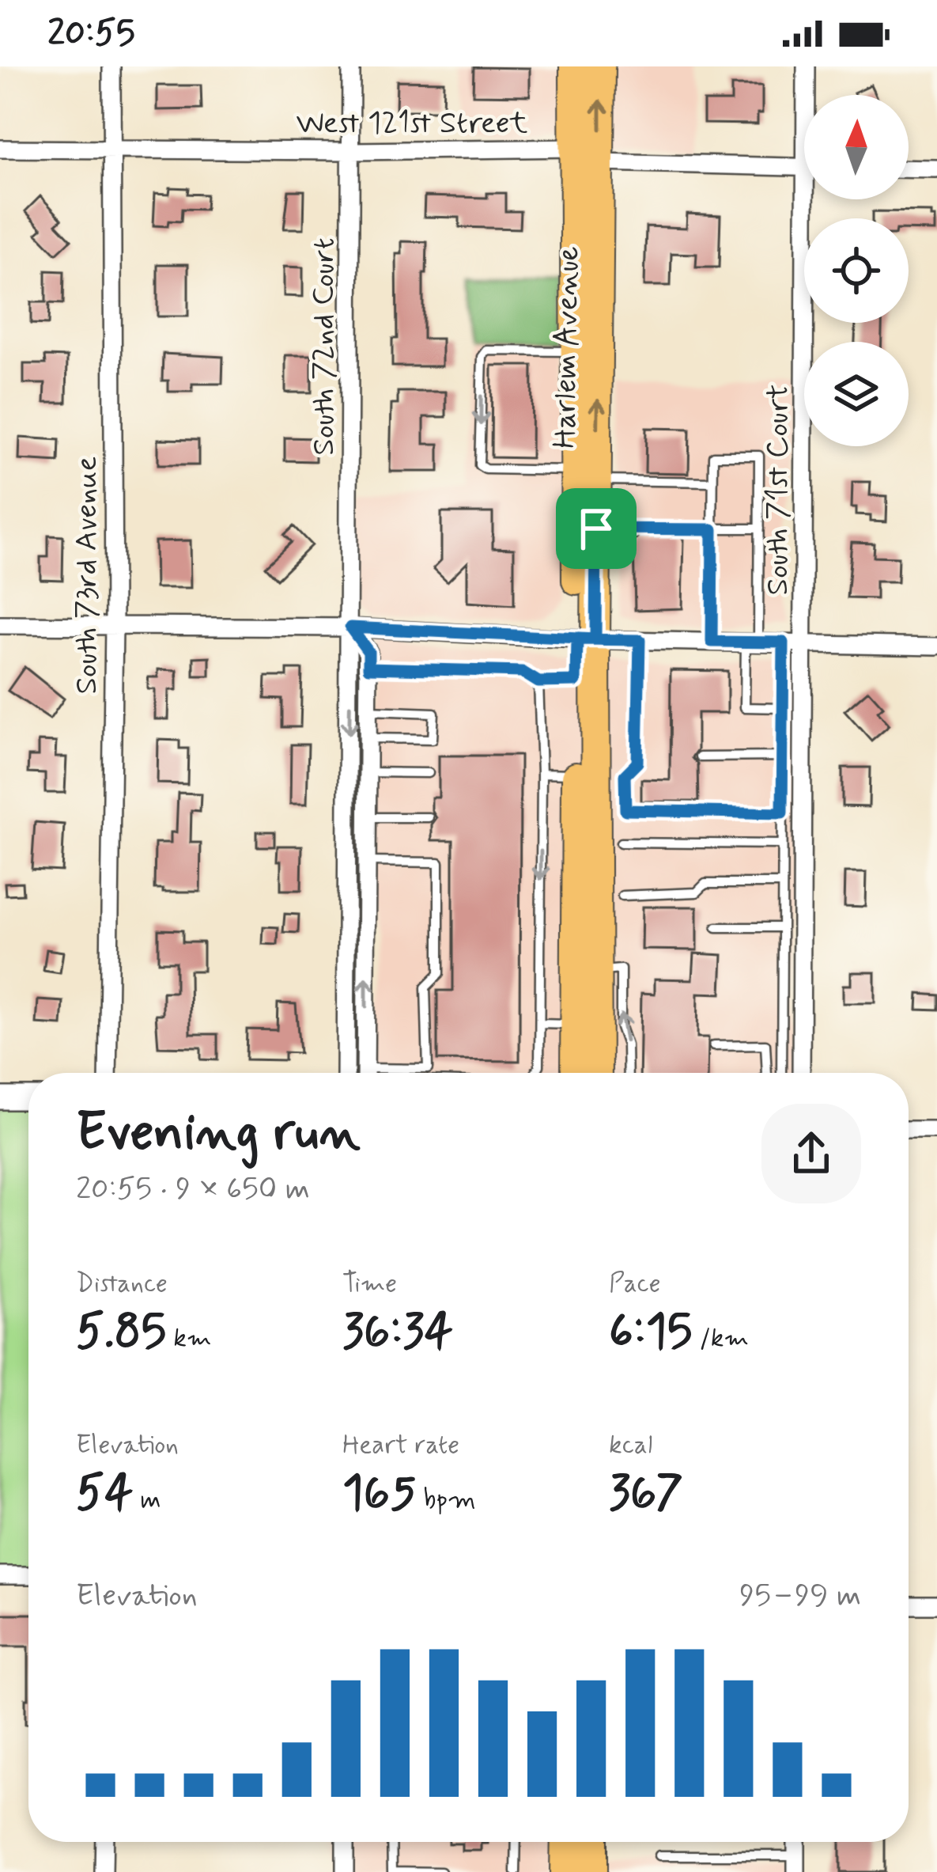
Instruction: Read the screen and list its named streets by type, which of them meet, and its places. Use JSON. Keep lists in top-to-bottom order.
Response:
{
  "streets": {
    "main road": ["Harlem Avenue"],
    "street": [
      "West 121st Street",
      "South 72nd Court",
      "South 71st Court",
      "South 73rd Avenue"
    ]
  },
  "crossings": [
    ["West 121st Street", "South 72nd Court"],
    ["West 121st Street", "Harlem Avenue"],
    ["West 121st Street", "South 73rd Avenue"]
  ],
  "north": "top",
  "page": {
    "status": "20:55",
    "heading": ["Evening run", "20:55 · 9 × 650 m"],
    "stats": [
      ["Distance", "5.85 km"],
      ["Time", "36:34"],
      ["Pace", "6:15 /km"],
      ["Elevation", "54 m"],
      ["Heart rate", "165 bpm"],
      ["kcal", "367"]
    ],
    "chart": ["Elevation", "95–99 m"]
  }
}
